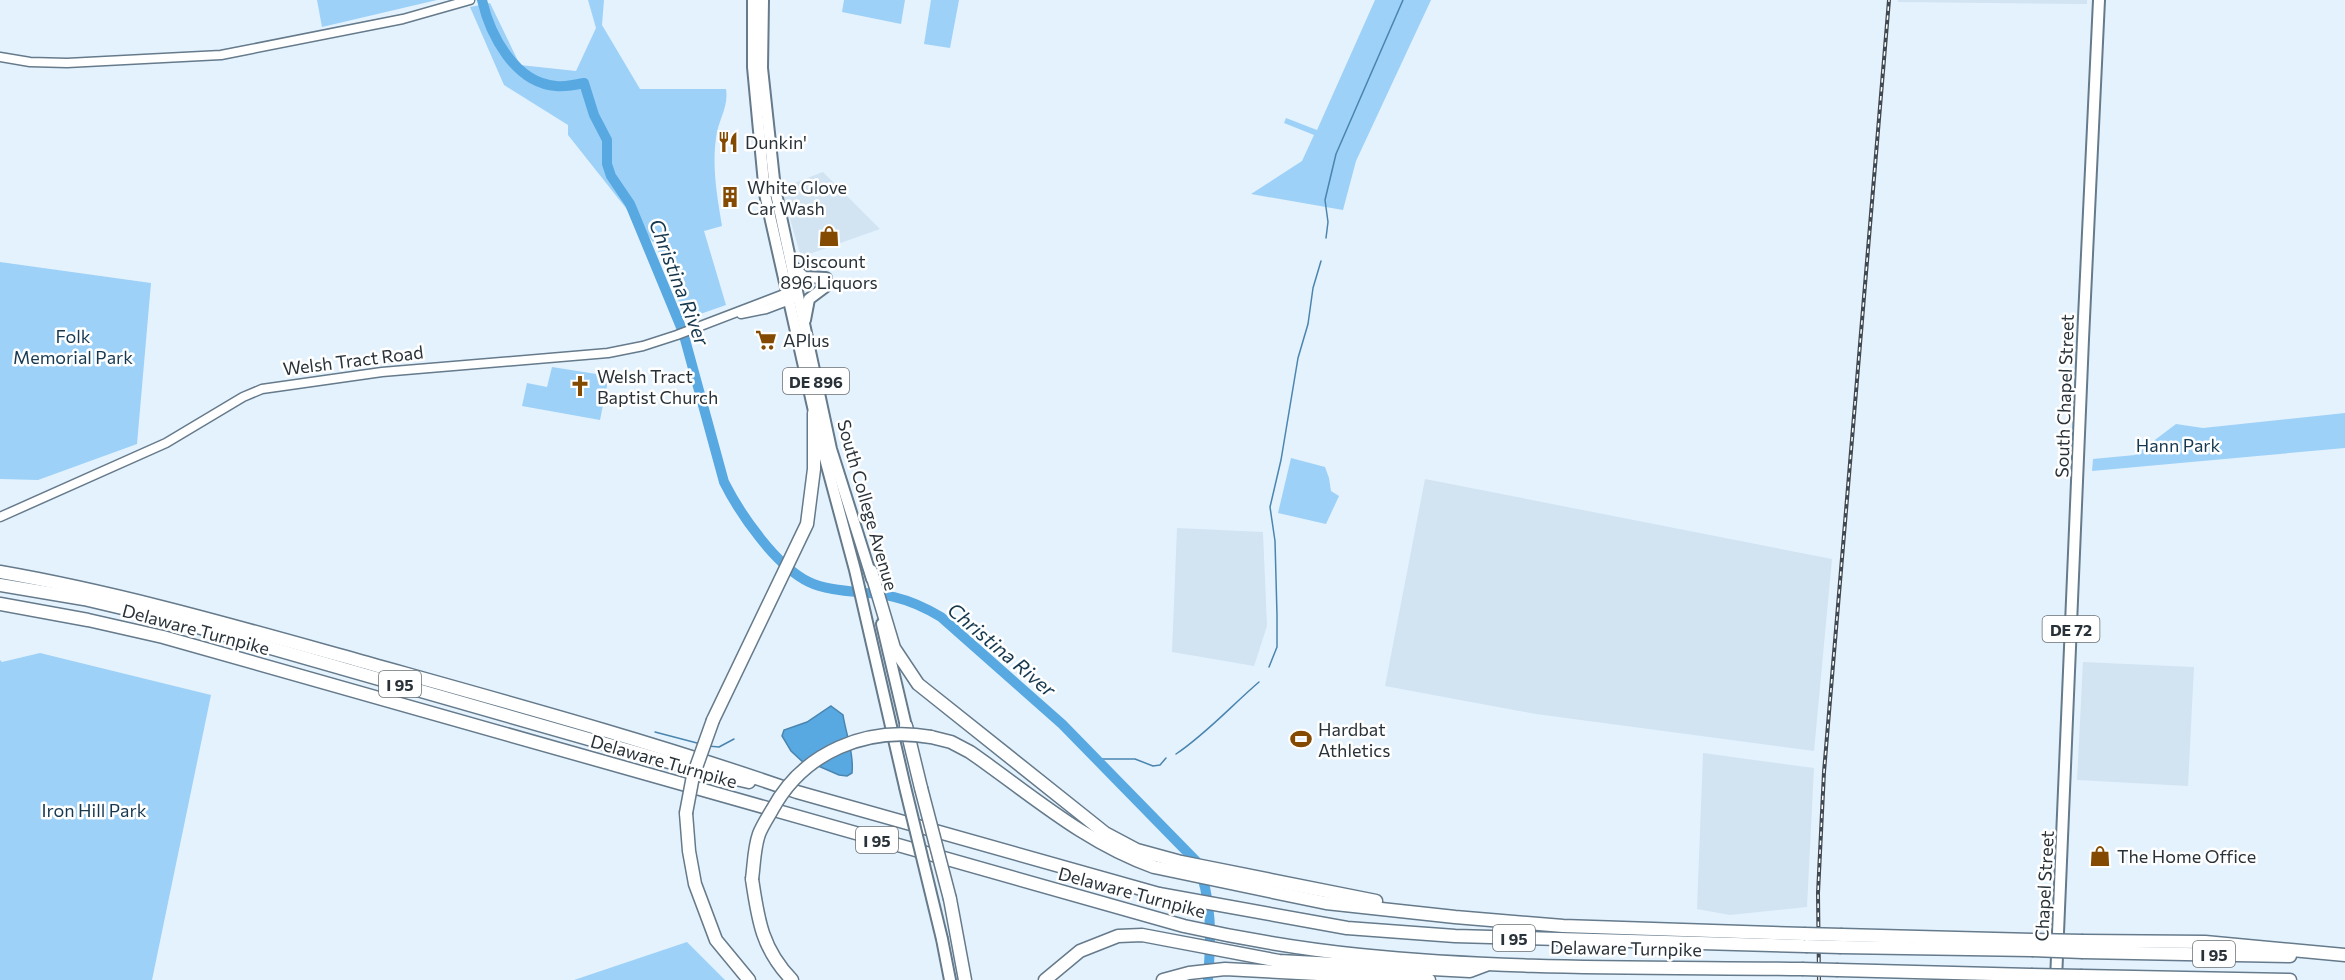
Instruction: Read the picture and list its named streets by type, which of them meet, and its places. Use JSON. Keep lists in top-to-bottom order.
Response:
{
  "streets": {
    "highway": ["South College Avenue", "Delaware Turnpike", "I 95"],
    "main road": [
      "DE 896",
      "South Chapel Street",
      "DE 72",
      "Chapel Street"
    ],
    "street": ["Welsh Tract Road"]
  },
  "crossings": [
    ["Welsh Tract Road", "South College Avenue"],
    ["South Chapel Street", "Chapel Street"]
  ],
  "water": ["Christina River"],
  "parks": ["Folk Memorial Park", "Hann Park", "Iron Hill Park"],
  "places": {
    "restaurant": ["Dunkin'"],
    "building": ["White Glove Car Wash"],
    "shop": ["Discount 896 Liquors", "The Home Office"],
    "supermarket": ["APlus"],
    "church": ["Welsh Tract Baptist Church"],
    "sports": ["Hardbat Athletics"]
  }
}
